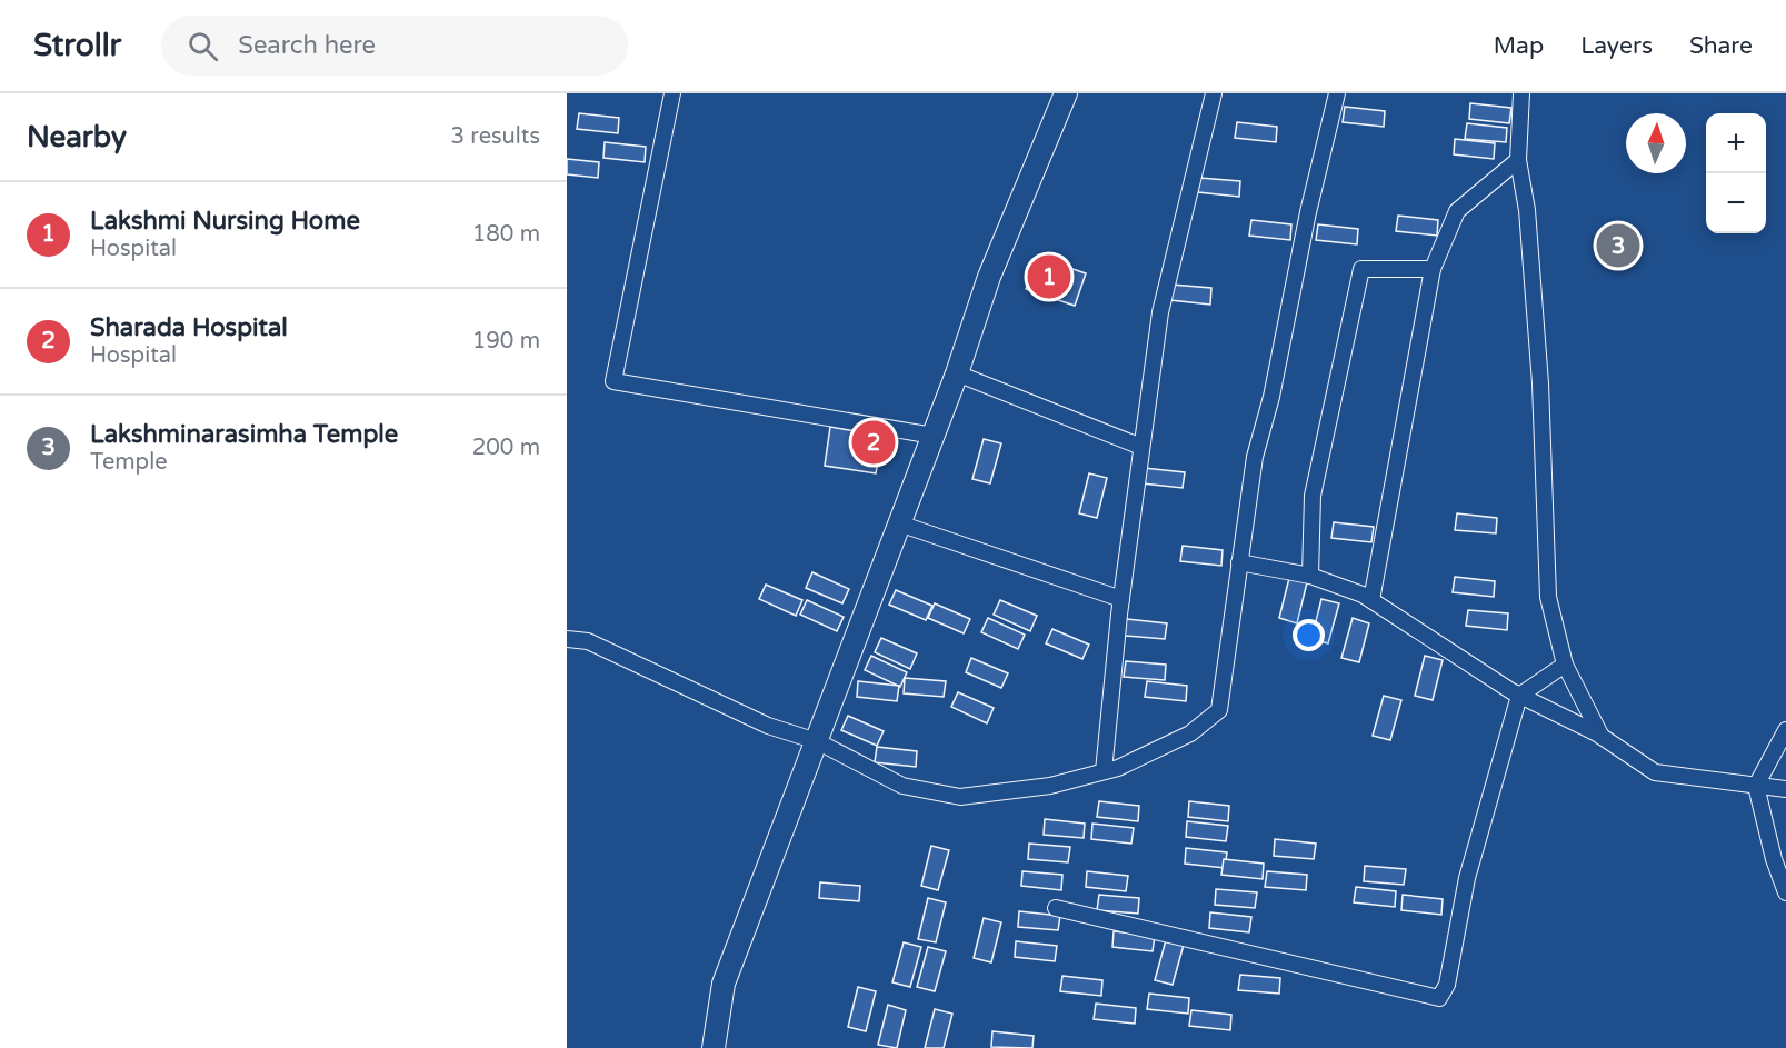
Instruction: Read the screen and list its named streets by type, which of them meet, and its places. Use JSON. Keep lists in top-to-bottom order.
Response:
{
  "north": "top",
  "page": {
    "header": "Strollr",
    "search": "Search here",
    "nav": ["Map", "Layers", "Share"],
    "heading": ["Nearby", "3 results"],
    "map_buttons": ["+", "−"],
    "list": [
      {
        "mark": "1",
        "name": "Lakshmi Nursing Home",
        "note": "Hospital",
        "value": "180 m"
      },
      {
        "mark": "2",
        "name": "Sharada Hospital",
        "note": "Hospital",
        "value": "190 m"
      },
      {
        "mark": "3",
        "name": "Lakshminarasimha Temple",
        "note": "Temple",
        "value": "200 m"
      }
    ],
    "pins": ["3", "1", "2"]
  }
}
